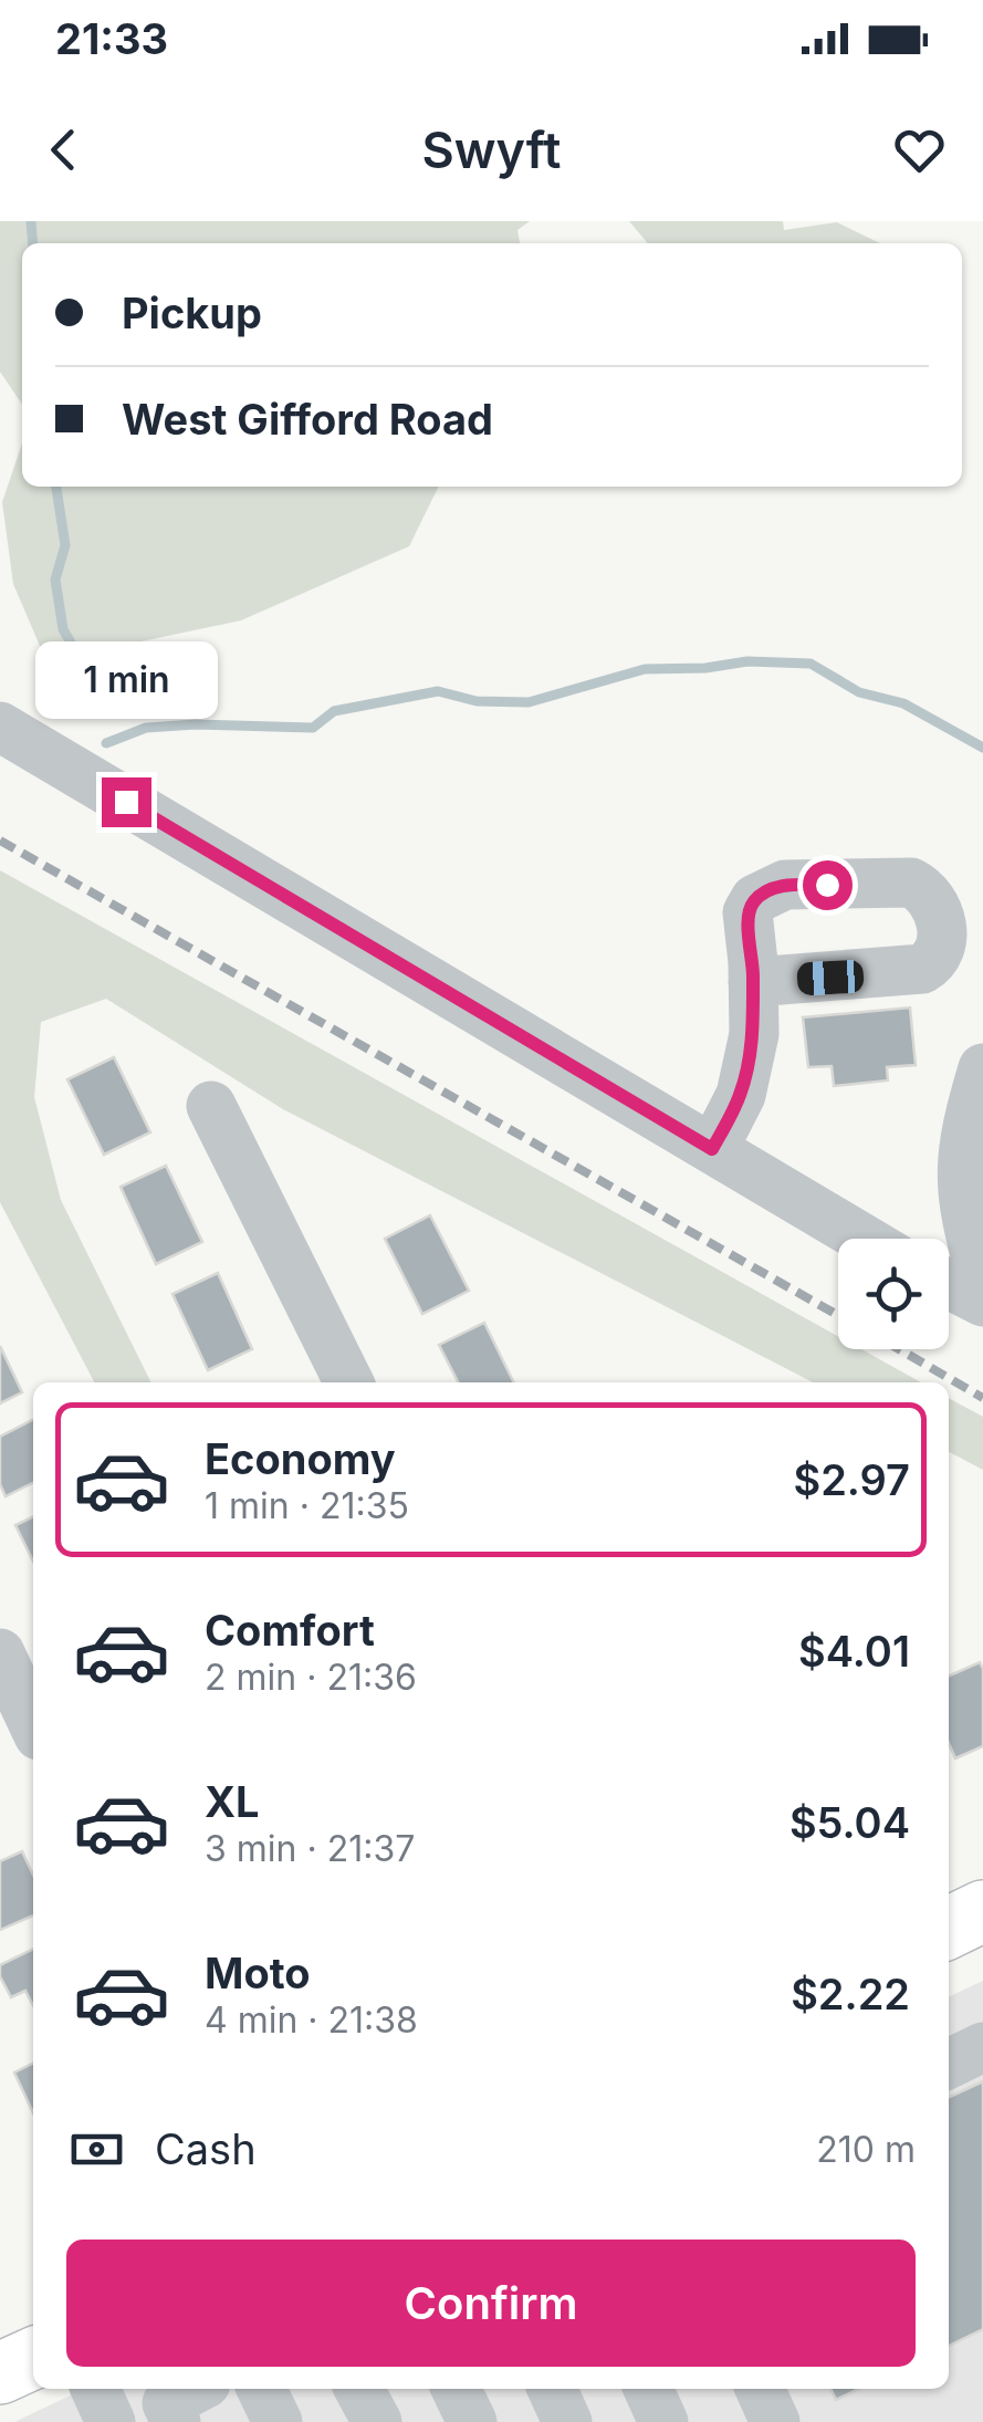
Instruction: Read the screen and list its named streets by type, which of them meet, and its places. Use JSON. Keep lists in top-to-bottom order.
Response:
{
  "page": {
    "status": "21:33",
    "header": "Swyft",
    "banner": ["Pickup", "West Gifford Road"],
    "bubble": "1 min",
    "list": [
      {
        "name": "Economy",
        "note": "1 min · 21:35",
        "value": "$2.97"
      },
      {
        "name": "Comfort",
        "note": "2 min · 21:36",
        "value": "$4.01"
      },
      {
        "name": "XL",
        "note": "3 min · 21:37",
        "value": "$5.04"
      },
      {
        "name": "Moto",
        "note": "4 min · 21:38",
        "value": "$2.22"
      }
    ],
    "pay": ["Cash", "210 m"],
    "buttons": "Confirm"
  }
}
